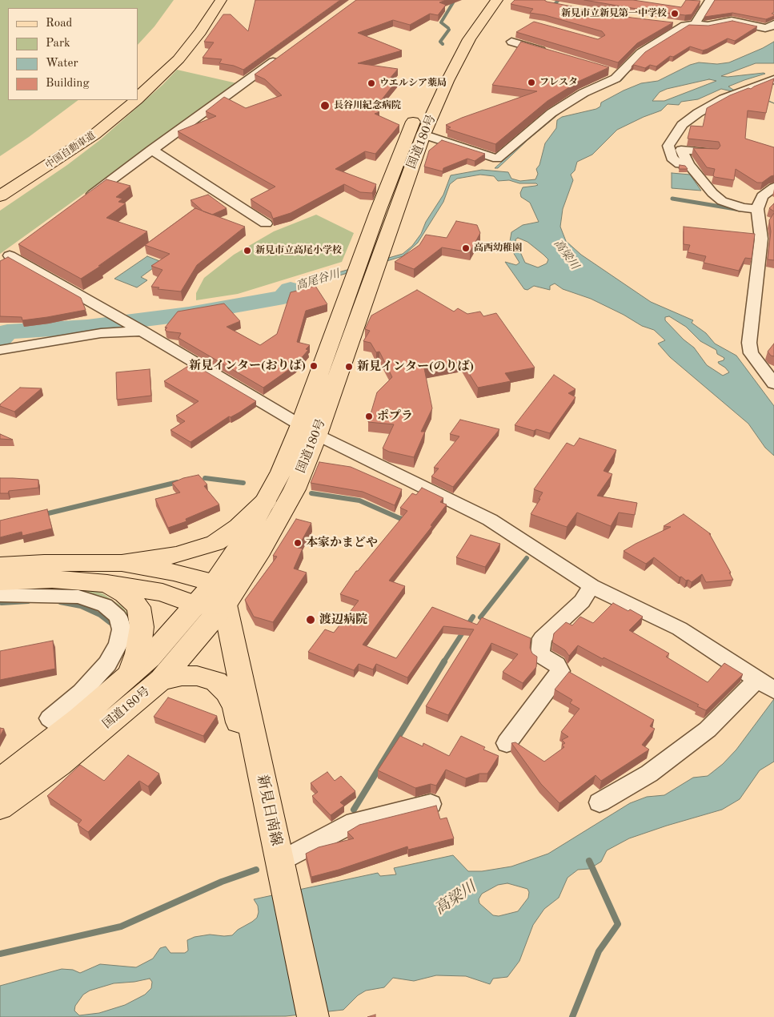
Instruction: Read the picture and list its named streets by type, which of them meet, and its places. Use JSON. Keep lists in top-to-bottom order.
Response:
{
  "streets": {
    "main road": ["国道180号", "中国自動車道", "新見日南線"]
  },
  "crossings": [
    ["国道180号", "新見日南線"]
  ],
  "water": ["高梁川", "高尾谷川"],
  "places": [
    "新見市立新見第一中学校",
    "フレスタ",
    "ウエルシア薬局",
    "長谷川紀念病院",
    "高西幼稚園",
    "新見市立高尾小学校",
    "新見インター(おりば)",
    "新見インター(のりば)",
    "ポプラ",
    "本家かまどや",
    "渡辺病院"
  ],
  "legend": [
    "Road",
    "Park",
    "Water",
    "Building"
  ]
}
